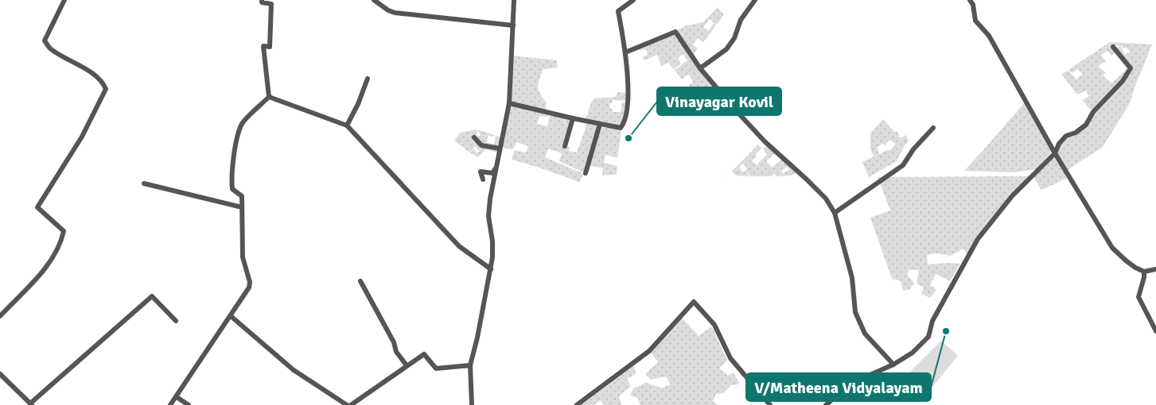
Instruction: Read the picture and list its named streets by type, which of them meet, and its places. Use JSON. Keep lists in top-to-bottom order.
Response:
{
  "places": ["Vinayagar Kovil", "V/Matheena Vidyalayam"]
}
